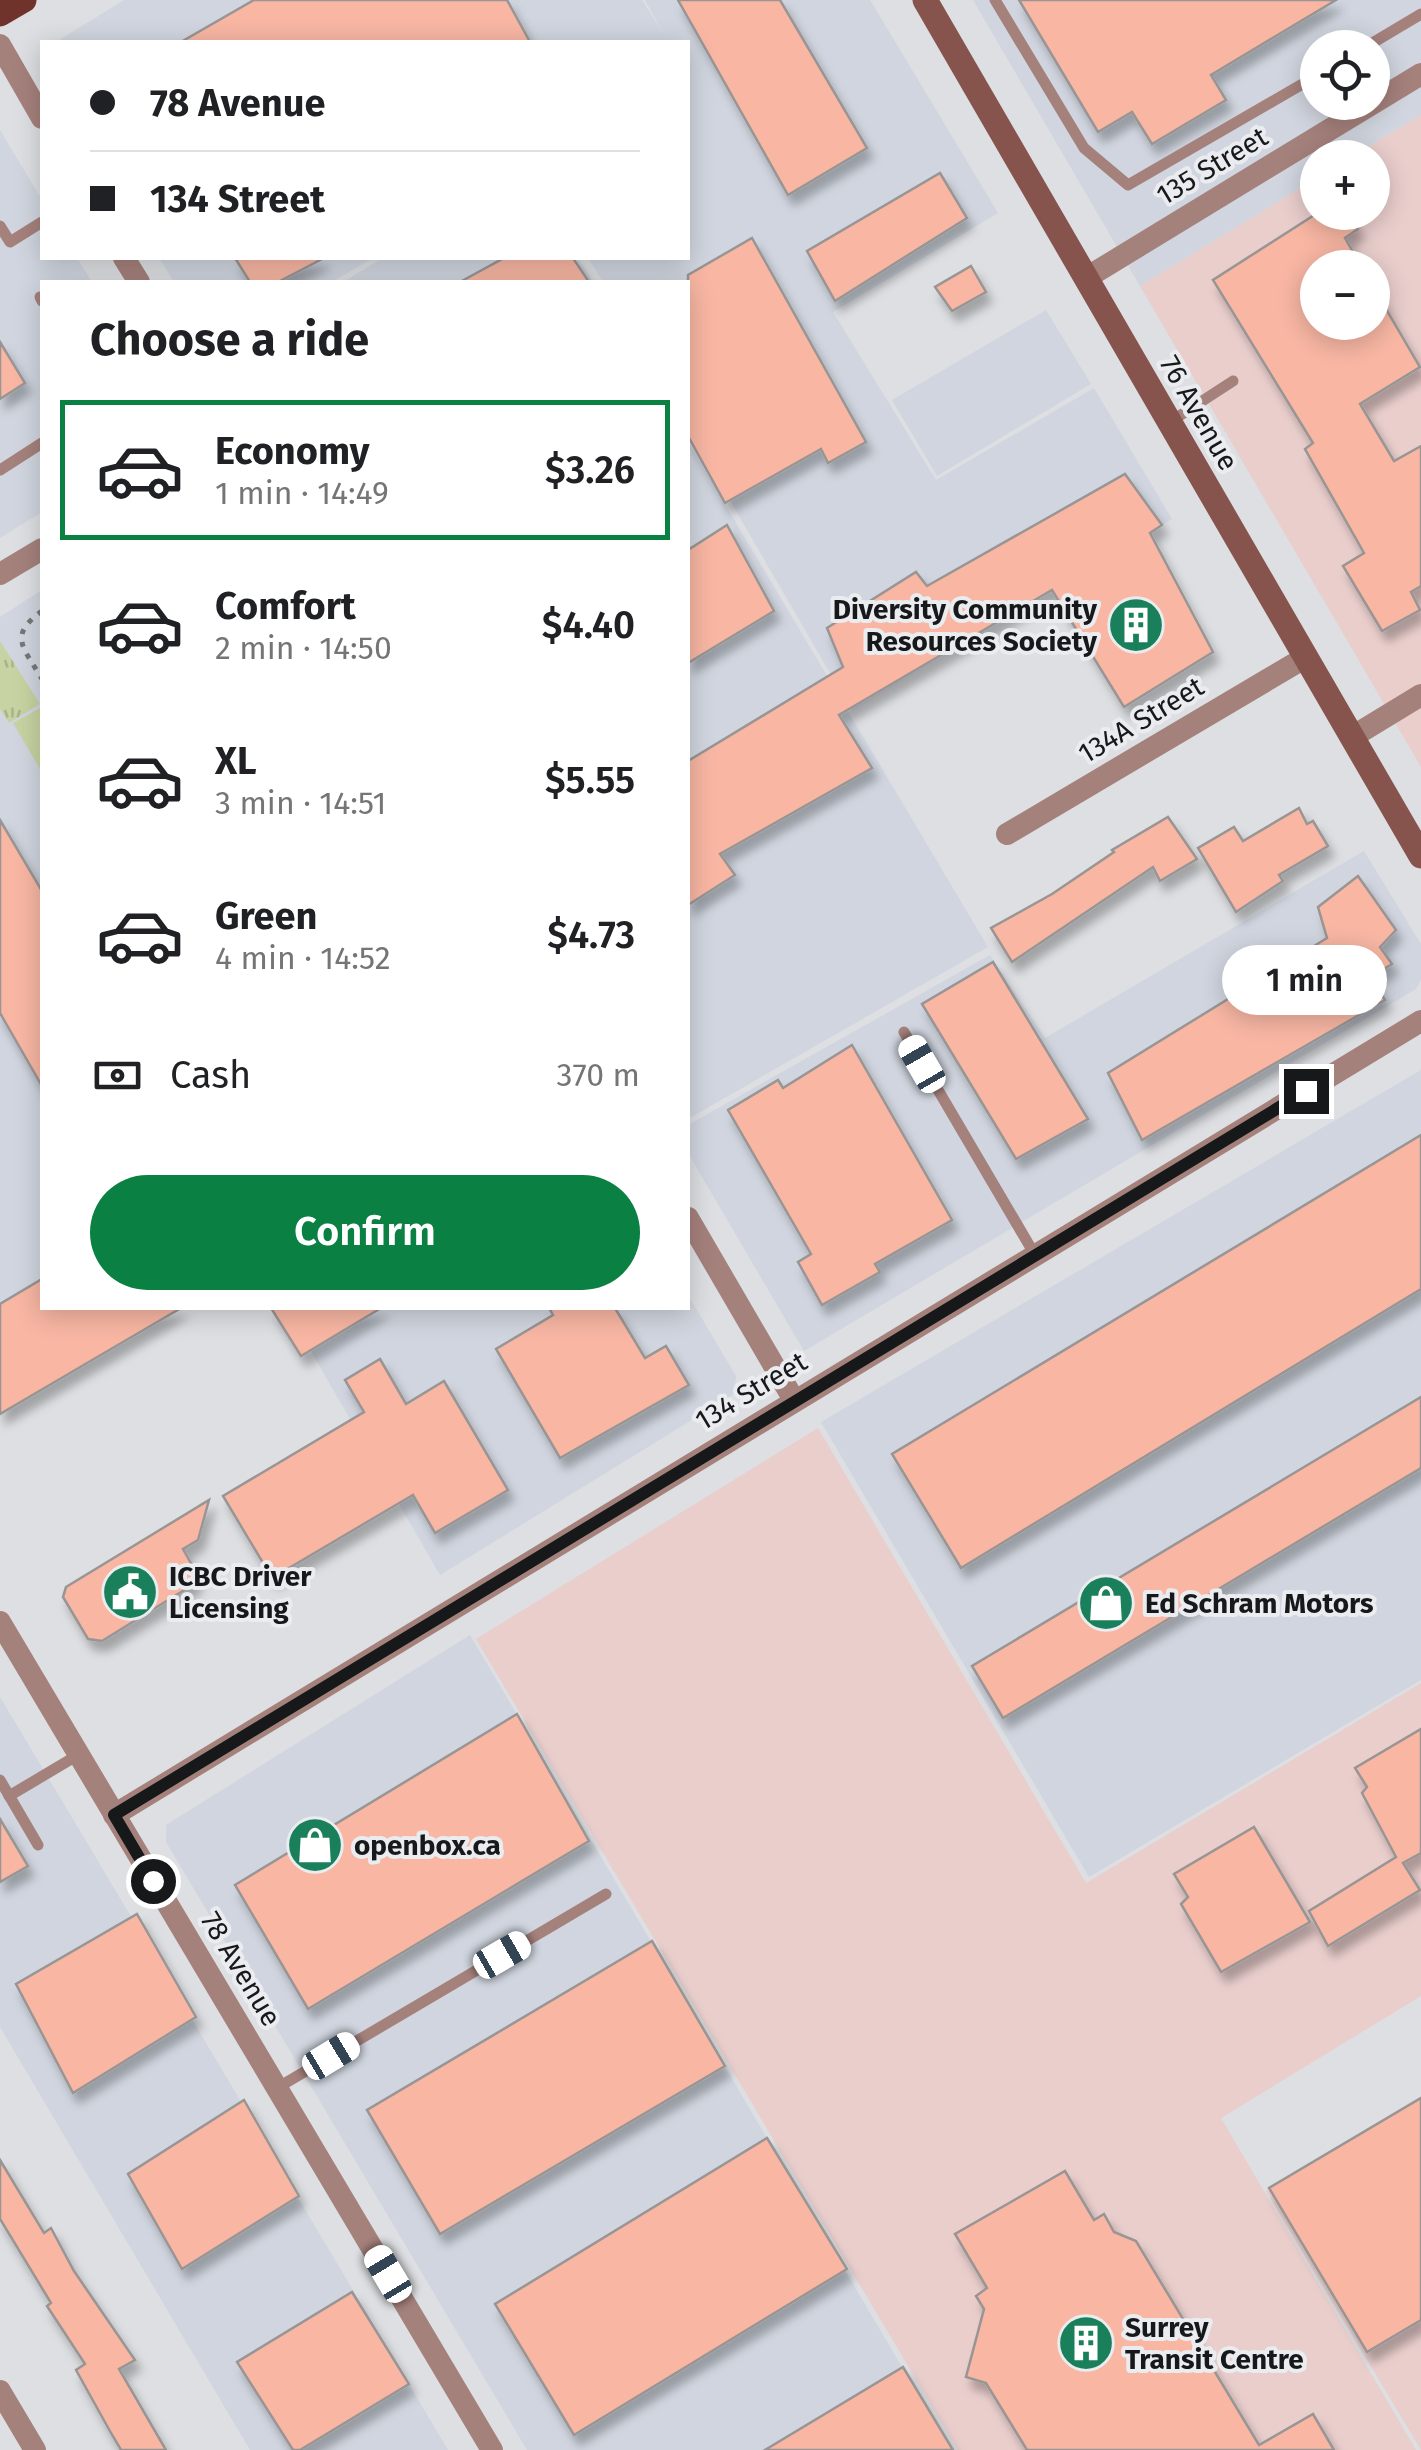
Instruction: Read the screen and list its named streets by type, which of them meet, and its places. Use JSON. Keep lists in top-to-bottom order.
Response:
{
  "streets": {
    "main road": ["76 Avenue"],
    "street": [
      "135 Street",
      "134A Street",
      "134 Street",
      "78 Avenue"
    ]
  },
  "crossings": [
    ["135 Street", "76 Avenue"],
    ["76 Avenue", "134A Street"],
    ["134 Street", "78 Avenue"]
  ],
  "places": {
    "building": ["Diversity Community Resources Society", "Surrey Transit Centre"],
    "public building": ["ICBC Driver Licensing"],
    "shop": ["Ed Schram Motors", "openbox.ca"]
  },
  "page": {
    "map_buttons": ["+", "−"],
    "banner": ["78 Avenue", "134 Street"],
    "heading": "Choose a ride",
    "list": [
      {
        "name": "Economy",
        "note": "1 min · 14:49",
        "value": "$3.26"
      },
      {
        "name": "Comfort",
        "note": "2 min · 14:50",
        "value": "$4.40"
      },
      {
        "name": "XL",
        "note": "3 min · 14:51",
        "value": "$5.55"
      },
      {
        "name": "Green",
        "note": "4 min · 14:52",
        "value": "$4.73"
      }
    ],
    "bubble": "1 min",
    "pay": ["Cash", "370 m"],
    "buttons": "Confirm"
  }
}
